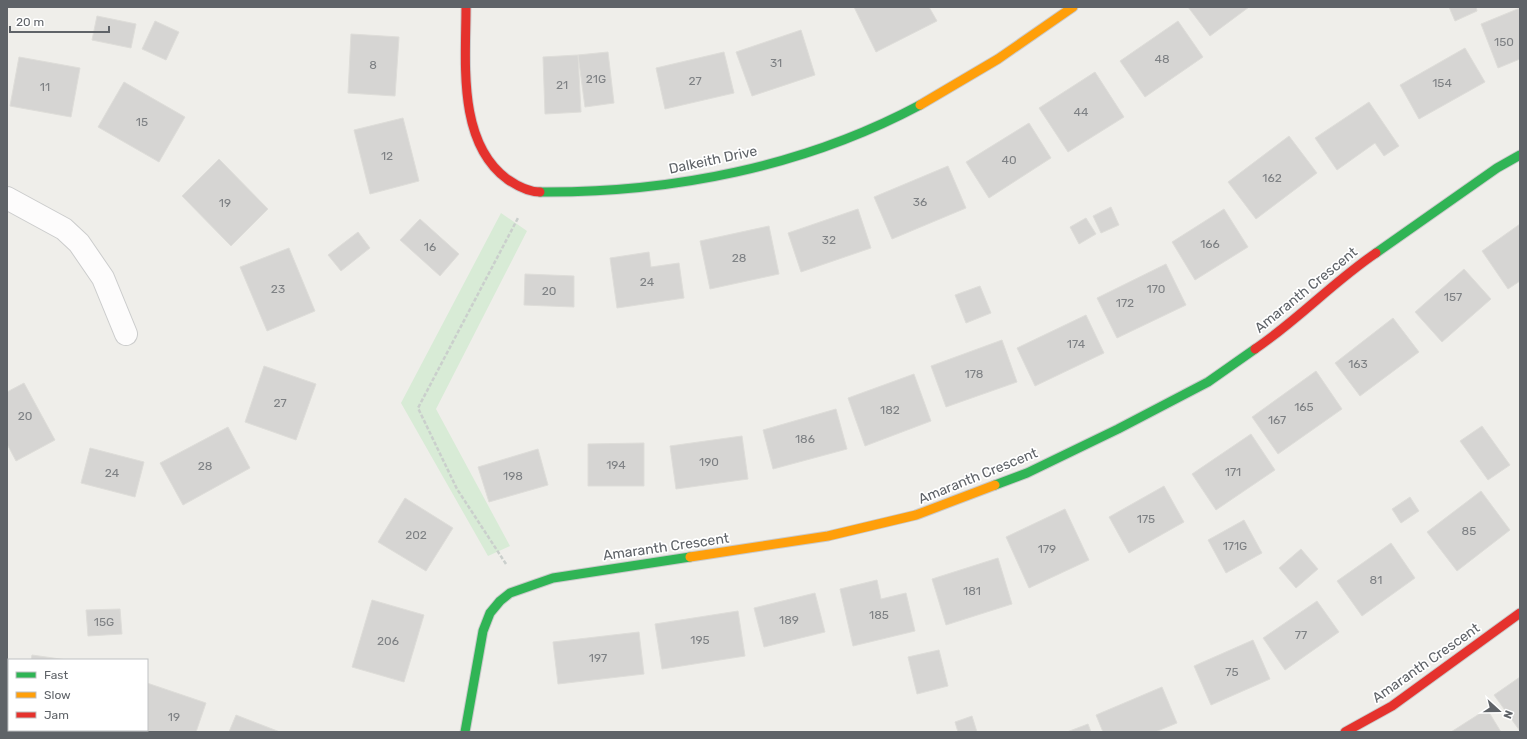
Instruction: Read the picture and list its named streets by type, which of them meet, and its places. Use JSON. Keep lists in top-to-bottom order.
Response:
{
  "streets": {
    "street": ["Dalkeith Drive", "Amaranth Crescent"]
  },
  "house_numbers": [
    "150",
    "48",
    "31",
    "8",
    "21G",
    "27",
    "154",
    "21",
    "11",
    "44",
    "15",
    "12",
    "40",
    "162",
    "36",
    "19",
    "32",
    "166",
    "16",
    "28",
    "24",
    "23",
    "170",
    "20",
    "157",
    "172",
    "174",
    "163",
    "178",
    "27",
    "165",
    "182",
    "20",
    "167",
    "186",
    "190",
    "194",
    "28",
    "171",
    "24",
    "198",
    "175",
    "85",
    "202",
    "171G",
    "179",
    "81",
    "181",
    "185",
    "189",
    "15G",
    "77",
    "195",
    "206",
    "197",
    "75",
    "19"
  ],
  "legend": ["Fast", "Slow", "Jam"],
  "scale_bar": "20 m",
  "north": "right"
}
